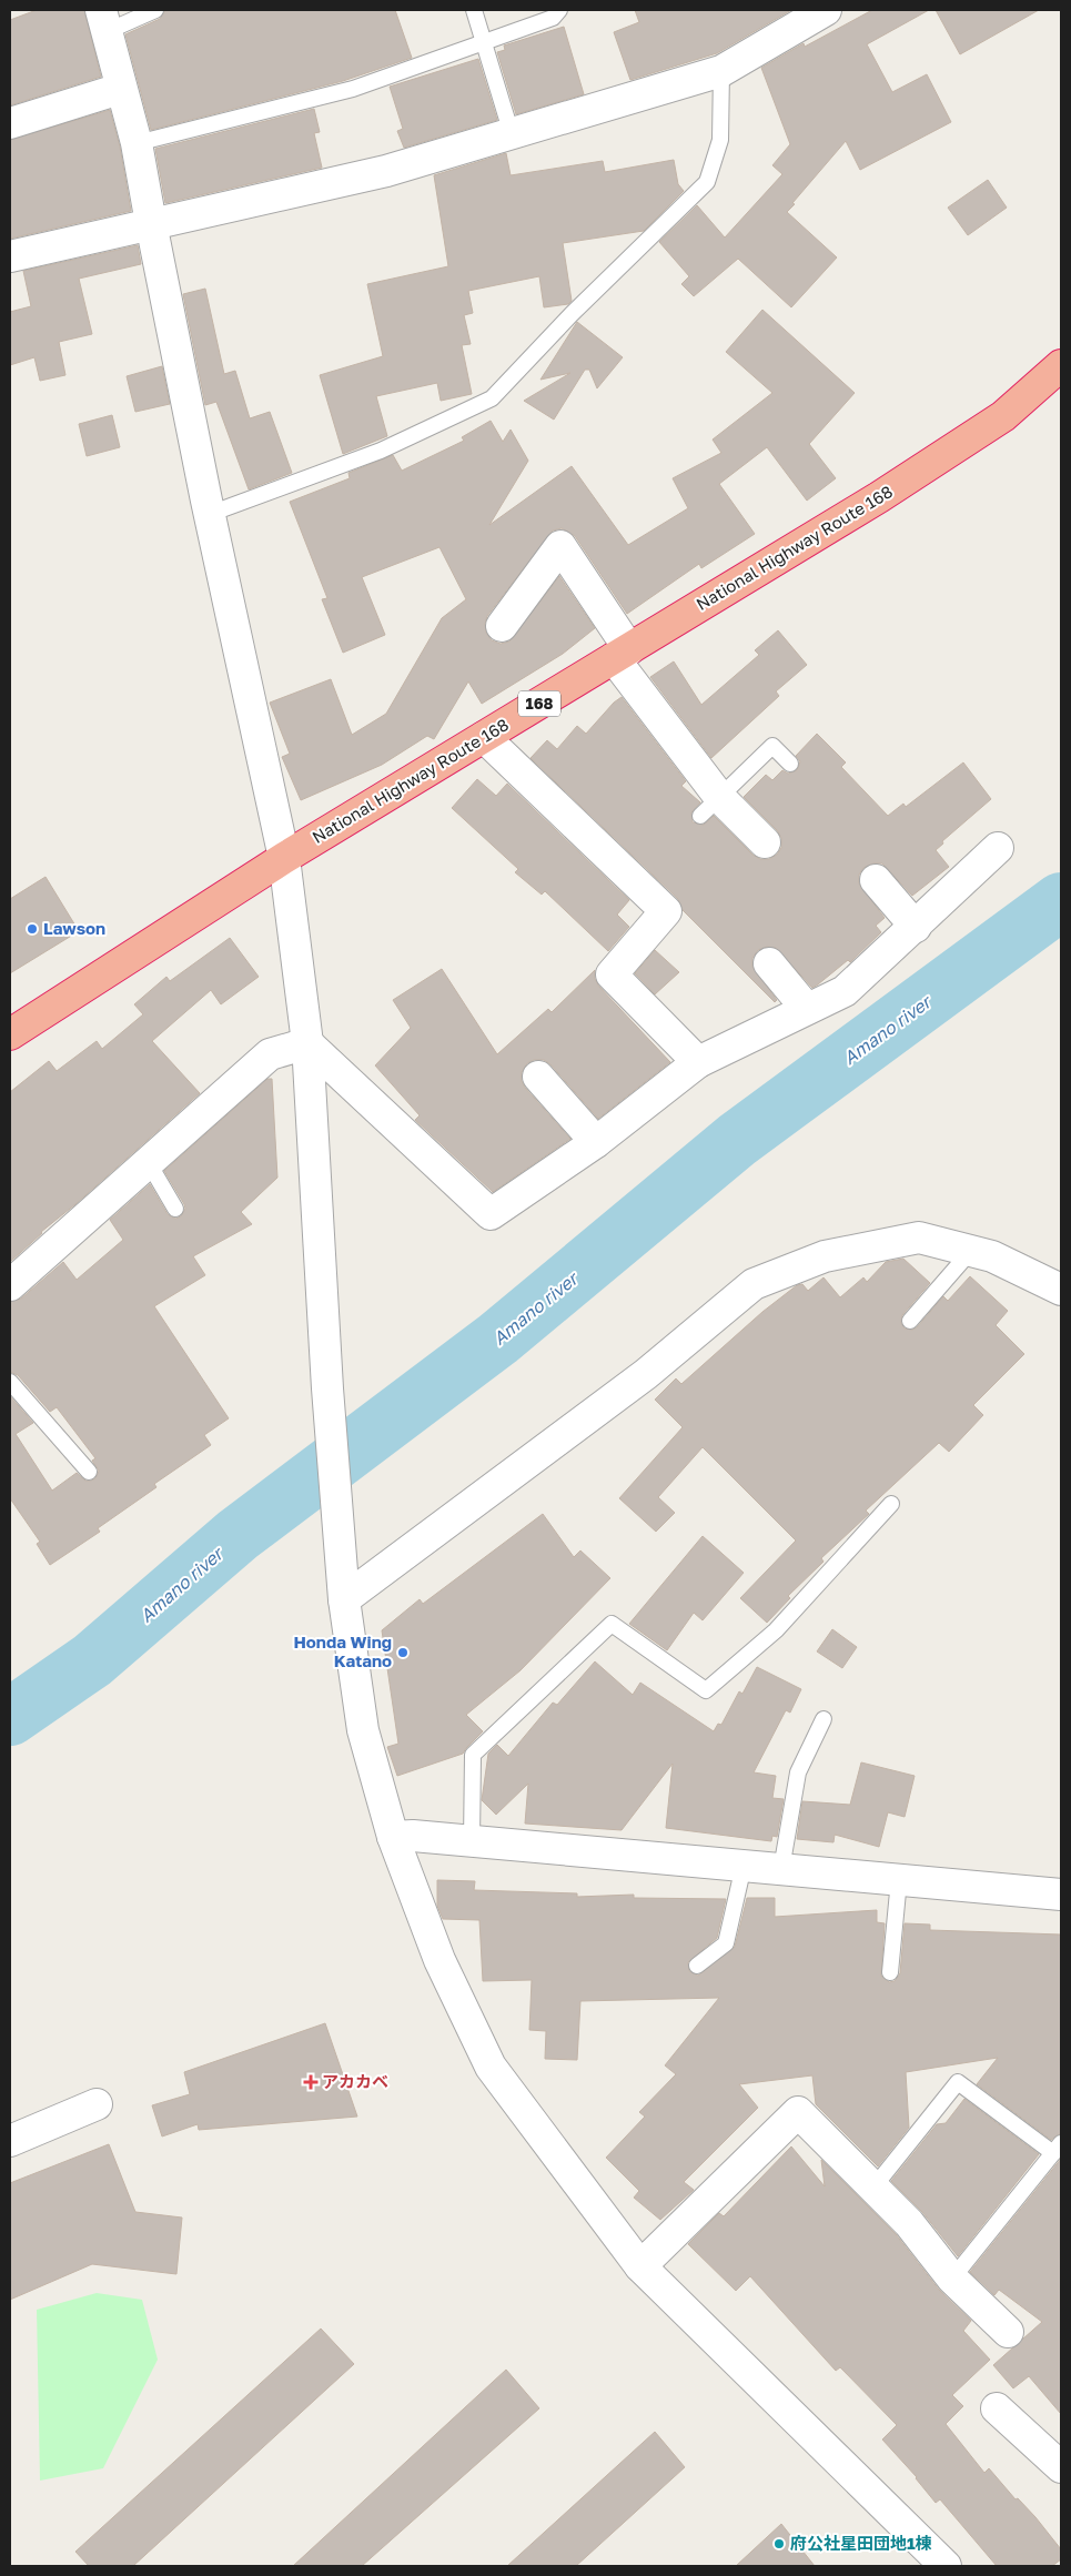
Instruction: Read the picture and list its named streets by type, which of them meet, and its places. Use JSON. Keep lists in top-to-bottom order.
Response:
{
  "streets": {
    "highway": ["National Highway Route 168", "168"]
  },
  "water": ["Amano river"],
  "places": {
    "other": ["Lawson", "Honda Wing Katano", "府公社星田団地1棟"],
    "health": ["アカカベ"]
  }
}
